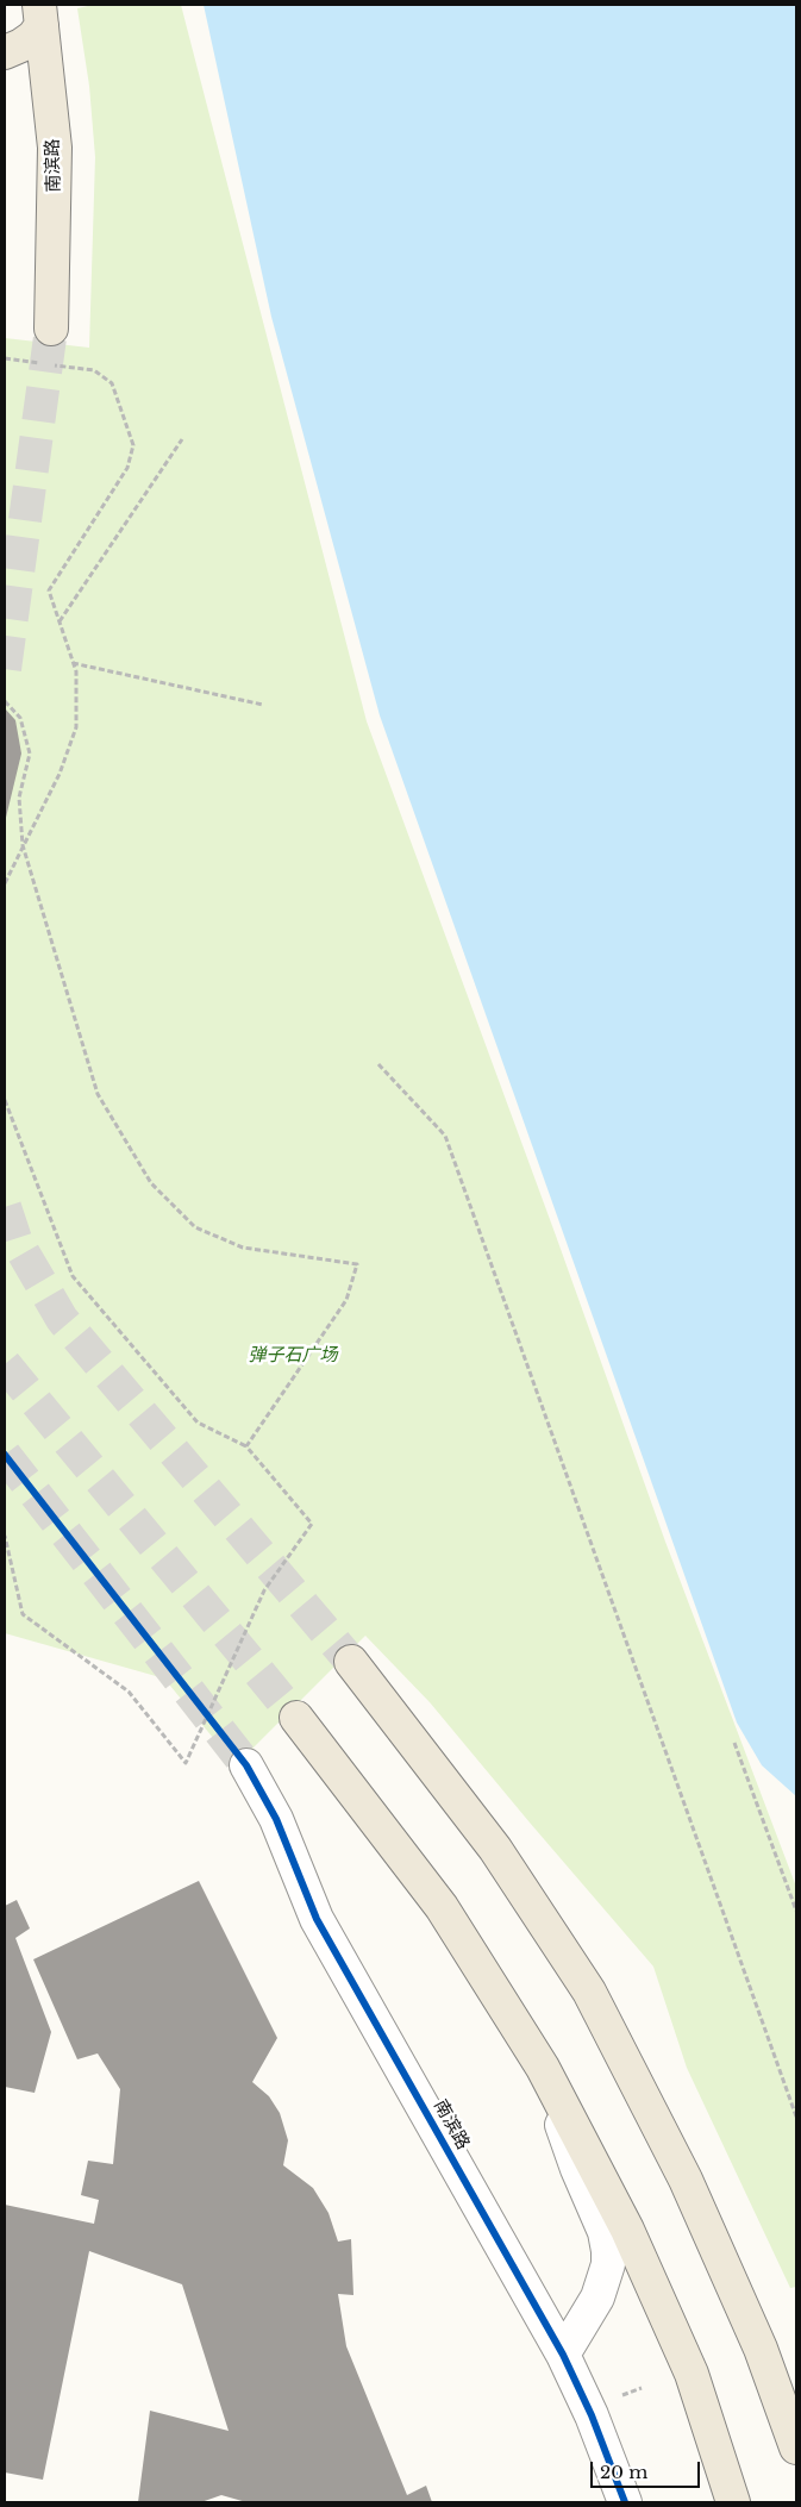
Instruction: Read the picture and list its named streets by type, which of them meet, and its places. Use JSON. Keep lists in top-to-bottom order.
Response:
{
  "streets": {
    "main road": ["南滨路"]
  },
  "parks": ["弹子石广场"],
  "scale_bar": "20 m"
}
